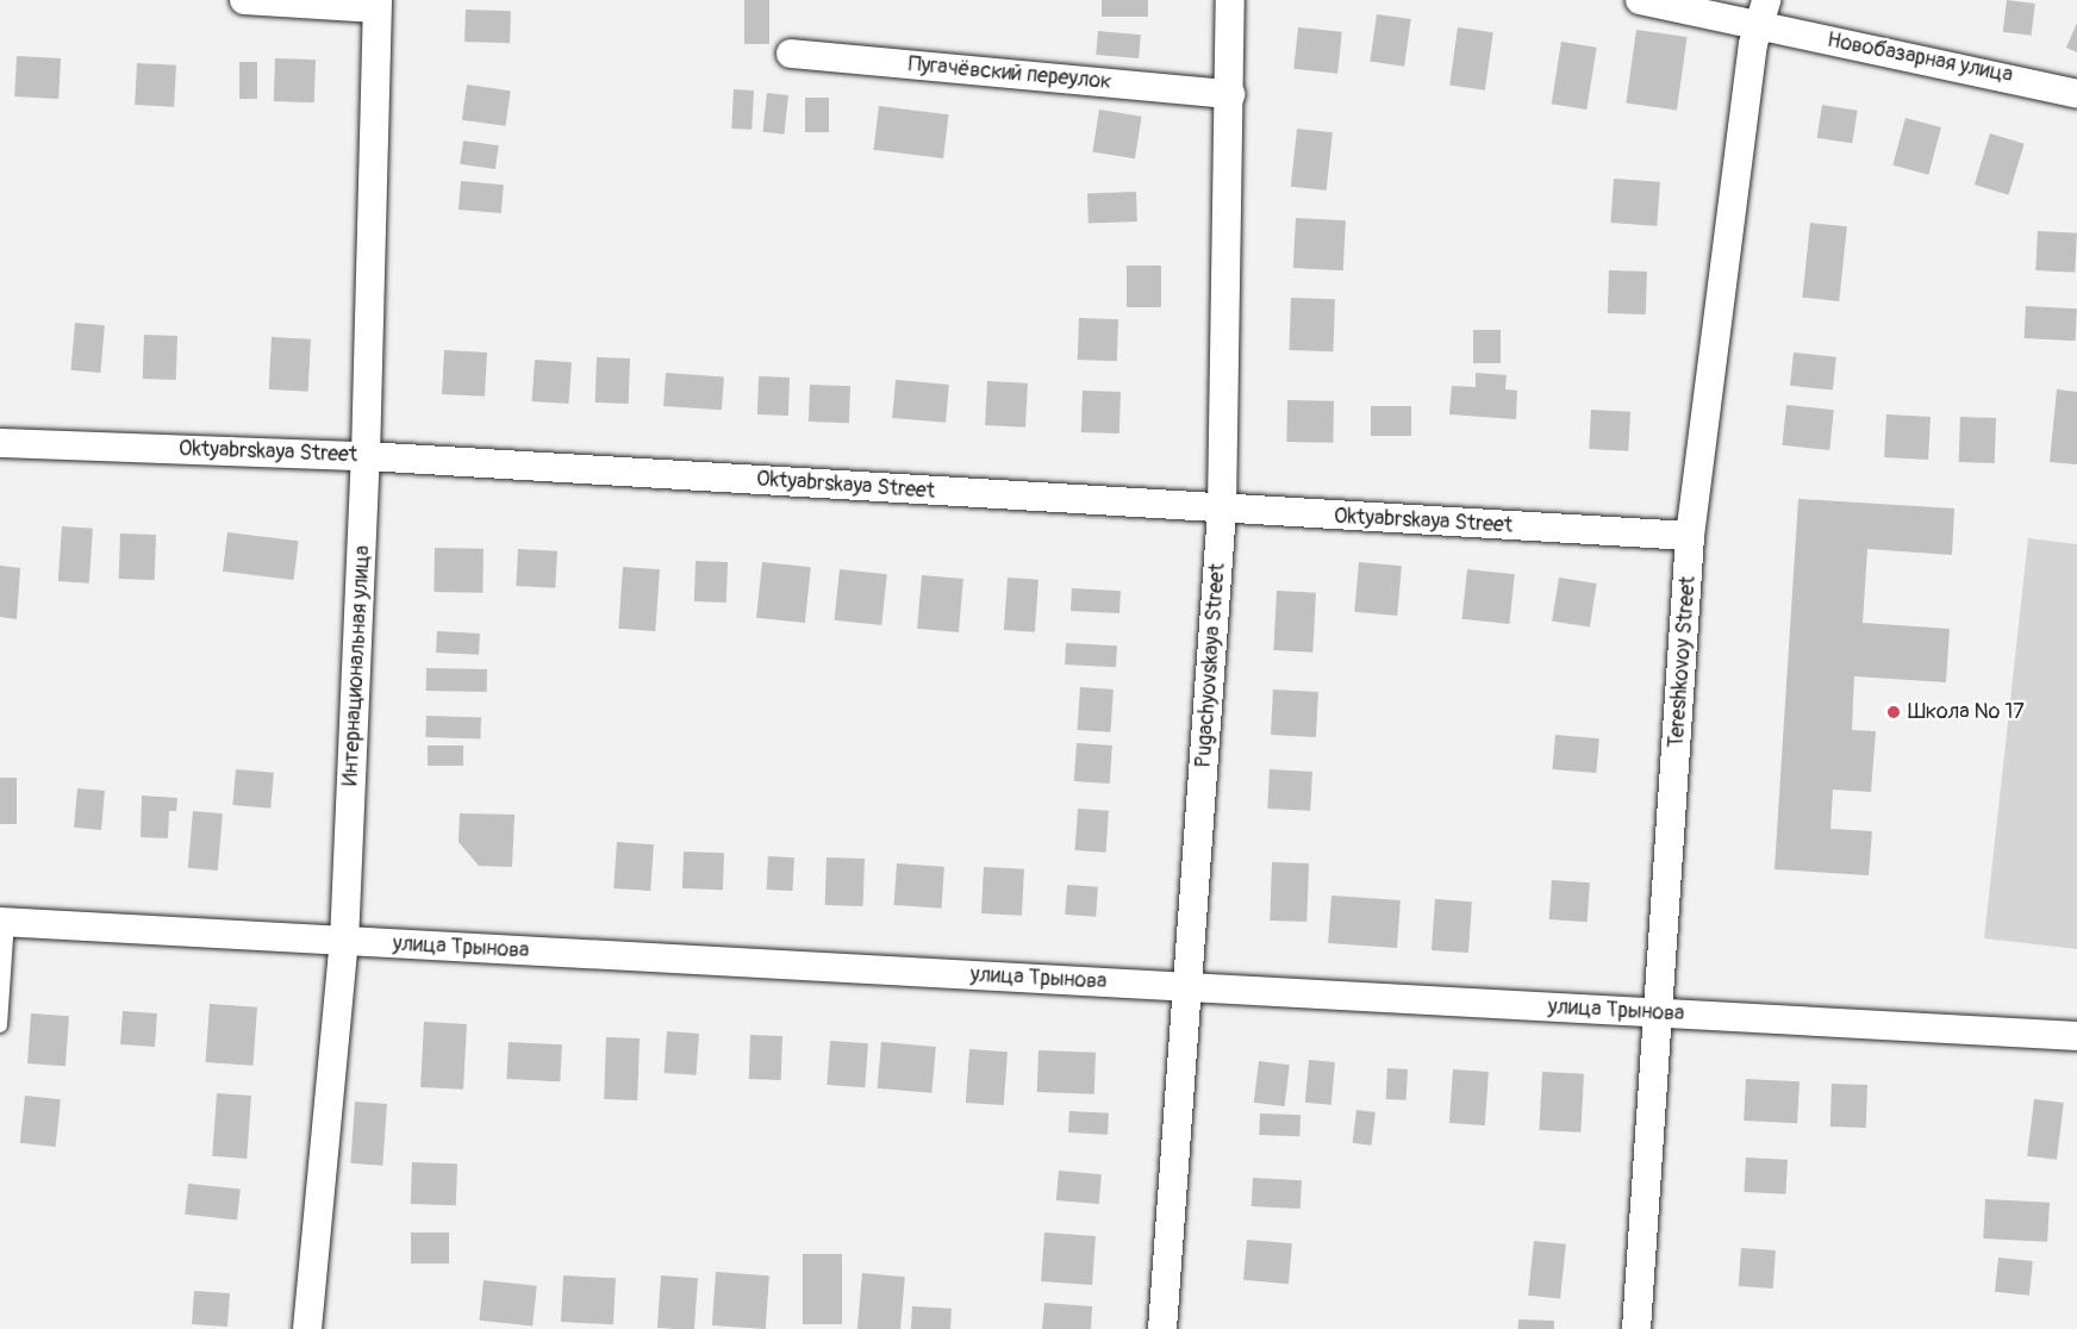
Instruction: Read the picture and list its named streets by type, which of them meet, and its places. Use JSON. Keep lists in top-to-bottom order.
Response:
{
  "streets": {
    "street": [
      "Новобазарная улица",
      "Пугачёвский переулок",
      "Oktyabrskaya Street",
      "Tereshkovoy Street",
      "Интернациональная улица",
      "Pugachyovskaya Street",
      "улица Трынова"
    ]
  },
  "crossings": [
    ["Новобазарная улица", "Tereshkovoy Street"],
    ["Пугачёвский переулок", "Pugachyovskaya Street"],
    ["Oktyabrskaya Street", "Tereshkovoy Street"],
    ["Oktyabrskaya Street", "Интернациональная улица"],
    ["Oktyabrskaya Street", "Pugachyovskaya Street"],
    ["Tereshkovoy Street", "улица Трынова"],
    ["Интернациональная улица", "улица Трынова"],
    ["Pugachyovskaya Street", "улица Трынова"]
  ],
  "places": ["Школа № 17"]
}
